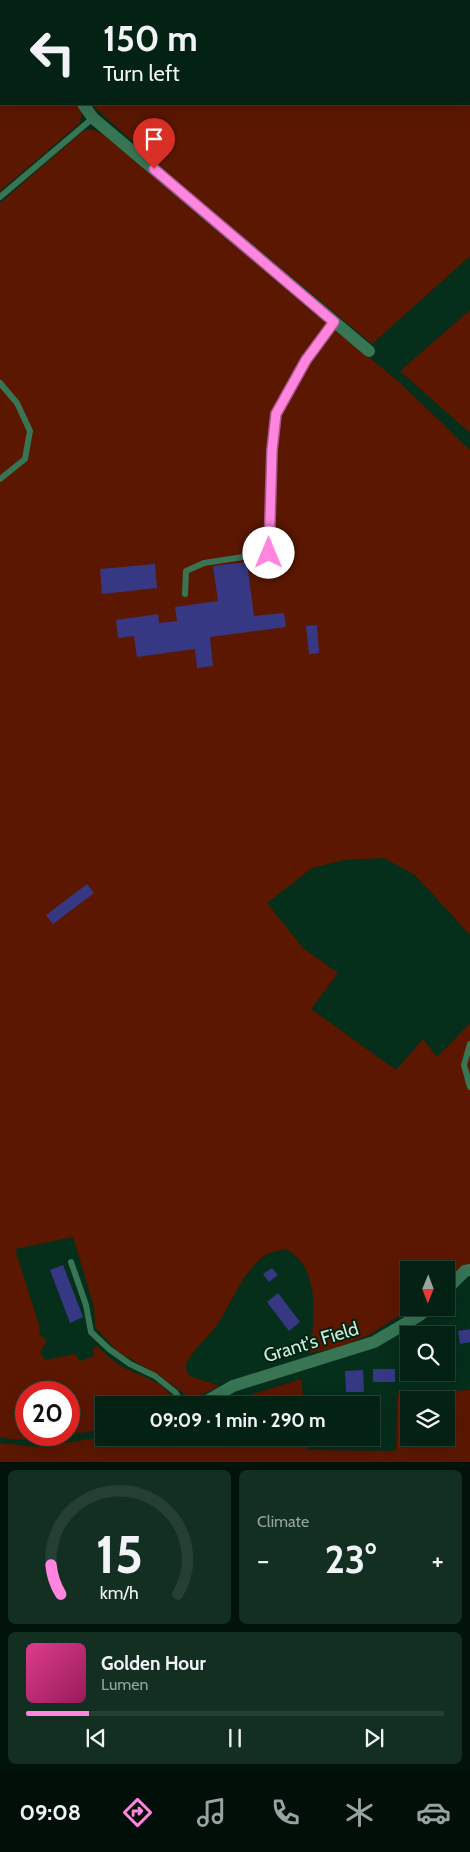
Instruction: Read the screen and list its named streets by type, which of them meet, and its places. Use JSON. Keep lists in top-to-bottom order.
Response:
{
  "streets": {
    "street": ["Grant's Field"]
  },
  "north": "bottom",
  "page": {
    "turn": ["150 m", "Turn left"],
    "limit": "20",
    "trip": "09:09 · 1 min · 290 m",
    "tile": "Climate",
    "heat": ["−", "23°", "+"],
    "song": ["Golden Hour", "Lumen"],
    "tabs": "09:08",
    "gauge": ["15", "km/h"]
  }
}
